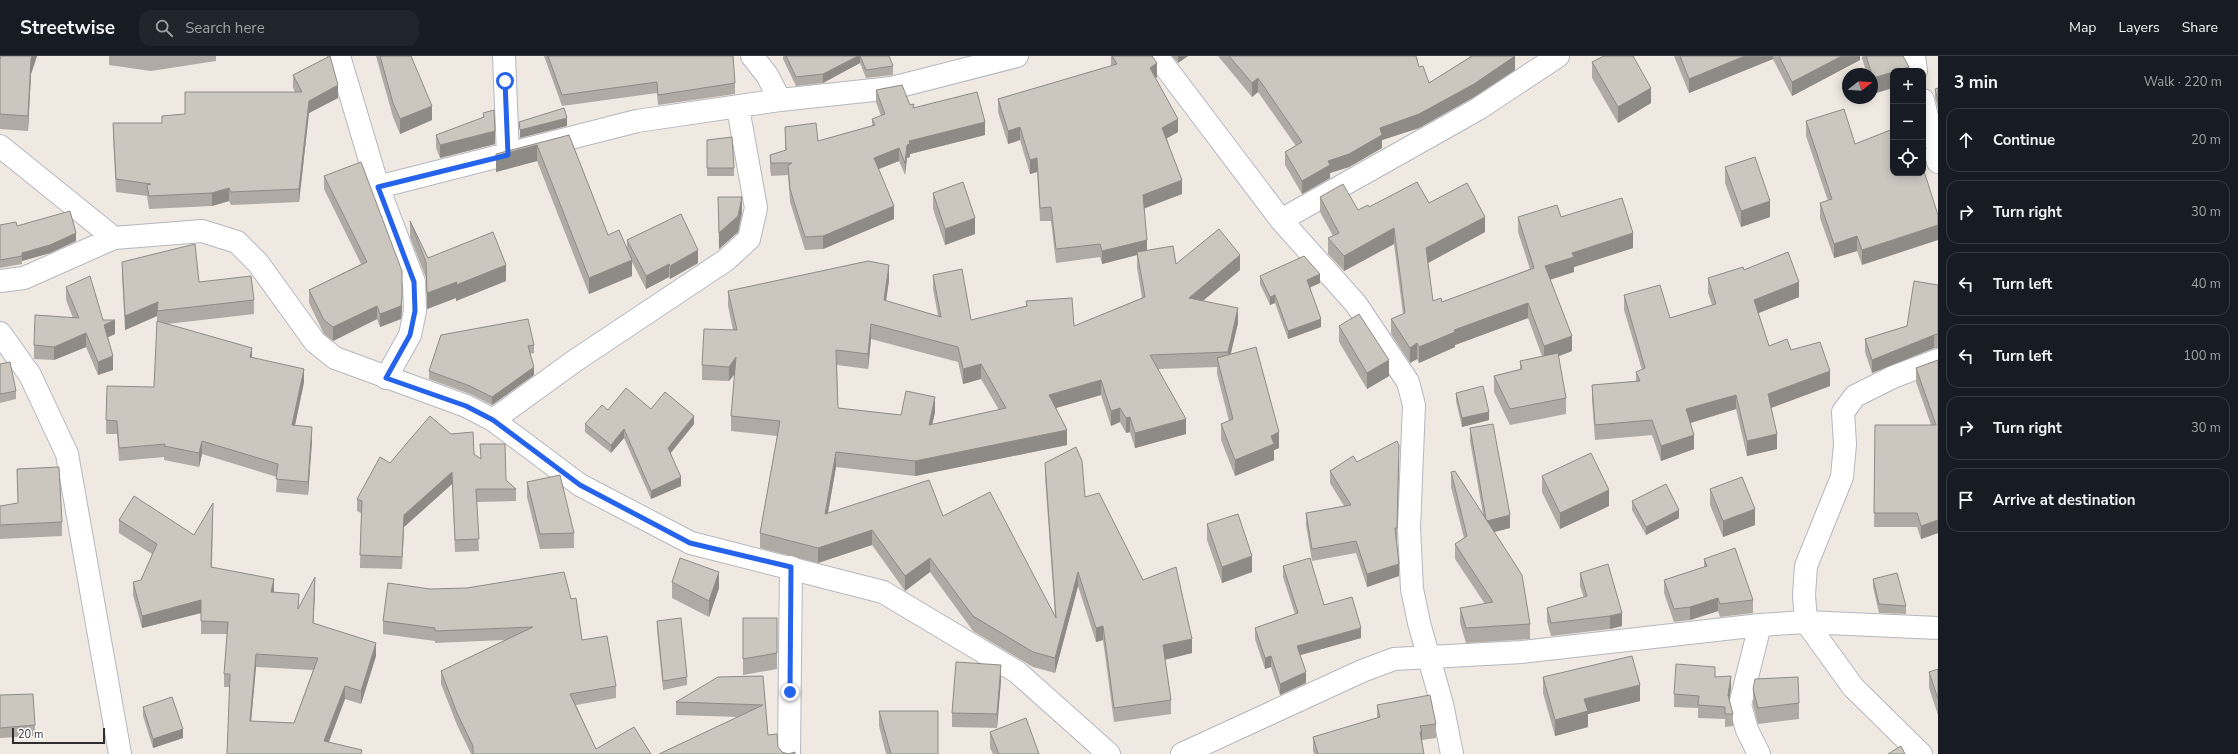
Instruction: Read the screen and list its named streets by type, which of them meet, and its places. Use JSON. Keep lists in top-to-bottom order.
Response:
{
  "scale_bar": "20 m",
  "north": "right",
  "page": {
    "header": "Streetwise",
    "search": "Search here",
    "nav": ["Map", "Layers", "Share"],
    "heading": ["3 min", "Walk · 220 m"],
    "map_buttons": ["+", "−"],
    "list": [
      ["Continue", "20 m"],
      ["Turn right", "30 m"],
      ["Turn left", "40 m"],
      ["Turn left", "100 m"],
      ["Turn right", "30 m"],
      "Arrive at destination"
    ],
    "scale": "20 m"
  }
}
